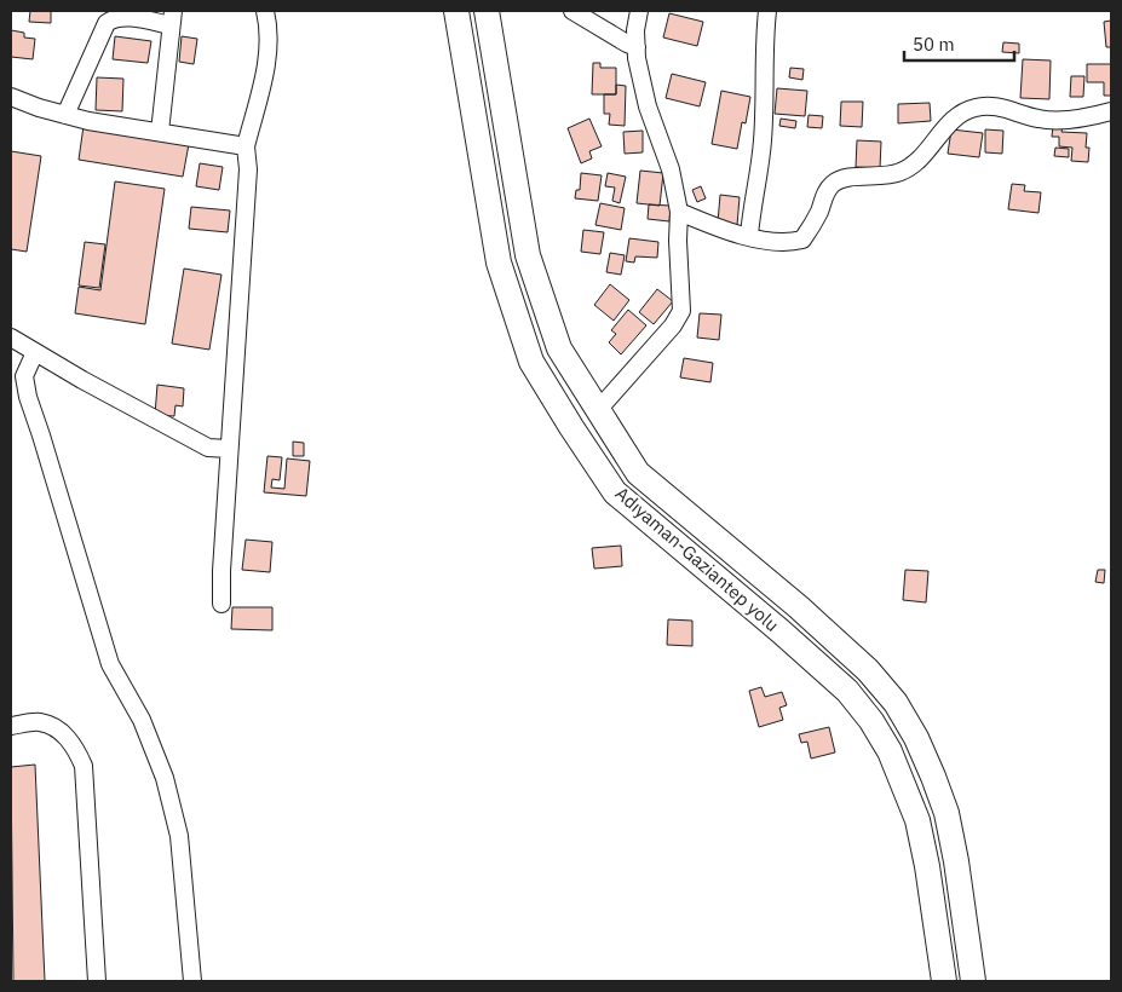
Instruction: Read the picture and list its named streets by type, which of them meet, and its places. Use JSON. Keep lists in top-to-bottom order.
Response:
{
  "streets": {
    "highway": ["Adıyaman-Gaziantep yolu"]
  },
  "scale_bar": "50 m"
}
